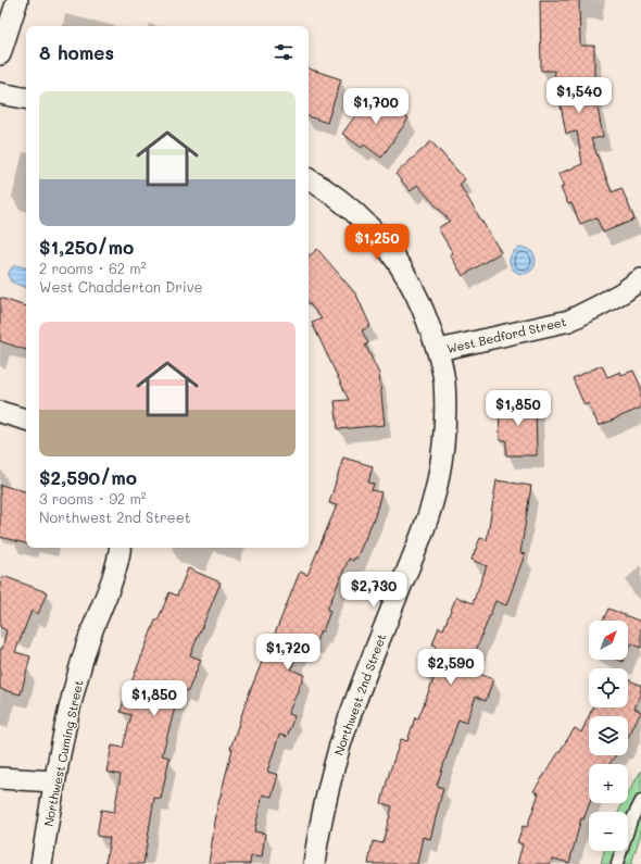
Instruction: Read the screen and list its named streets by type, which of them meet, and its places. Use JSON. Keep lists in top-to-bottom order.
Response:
{
  "streets": {
    "street": ["West Bedford Street", "Northwest 2nd Street", "Northwest Cuming Street"]
  },
  "crossings": [
    ["West Bedford Street", "Northwest 2nd Street"]
  ],
  "north": "top right",
  "page": {
    "heading": "8 homes",
    "price": [
      "$1,540",
      "$1,700",
      "$1,250",
      "$1,850",
      "$2,730",
      "$1,720",
      "$2,590",
      "$1,850"
    ],
    "list": [
      {
        "name": "$1,250/mo",
        "note": "2 rooms · 62 m² · West Chadderton Drive"
      },
      {
        "name": "$2,590/mo",
        "note": "3 rooms · 92 m² · Northwest 2nd Street"
      }
    ],
    "map_buttons": ["+", "−"]
  }
}
